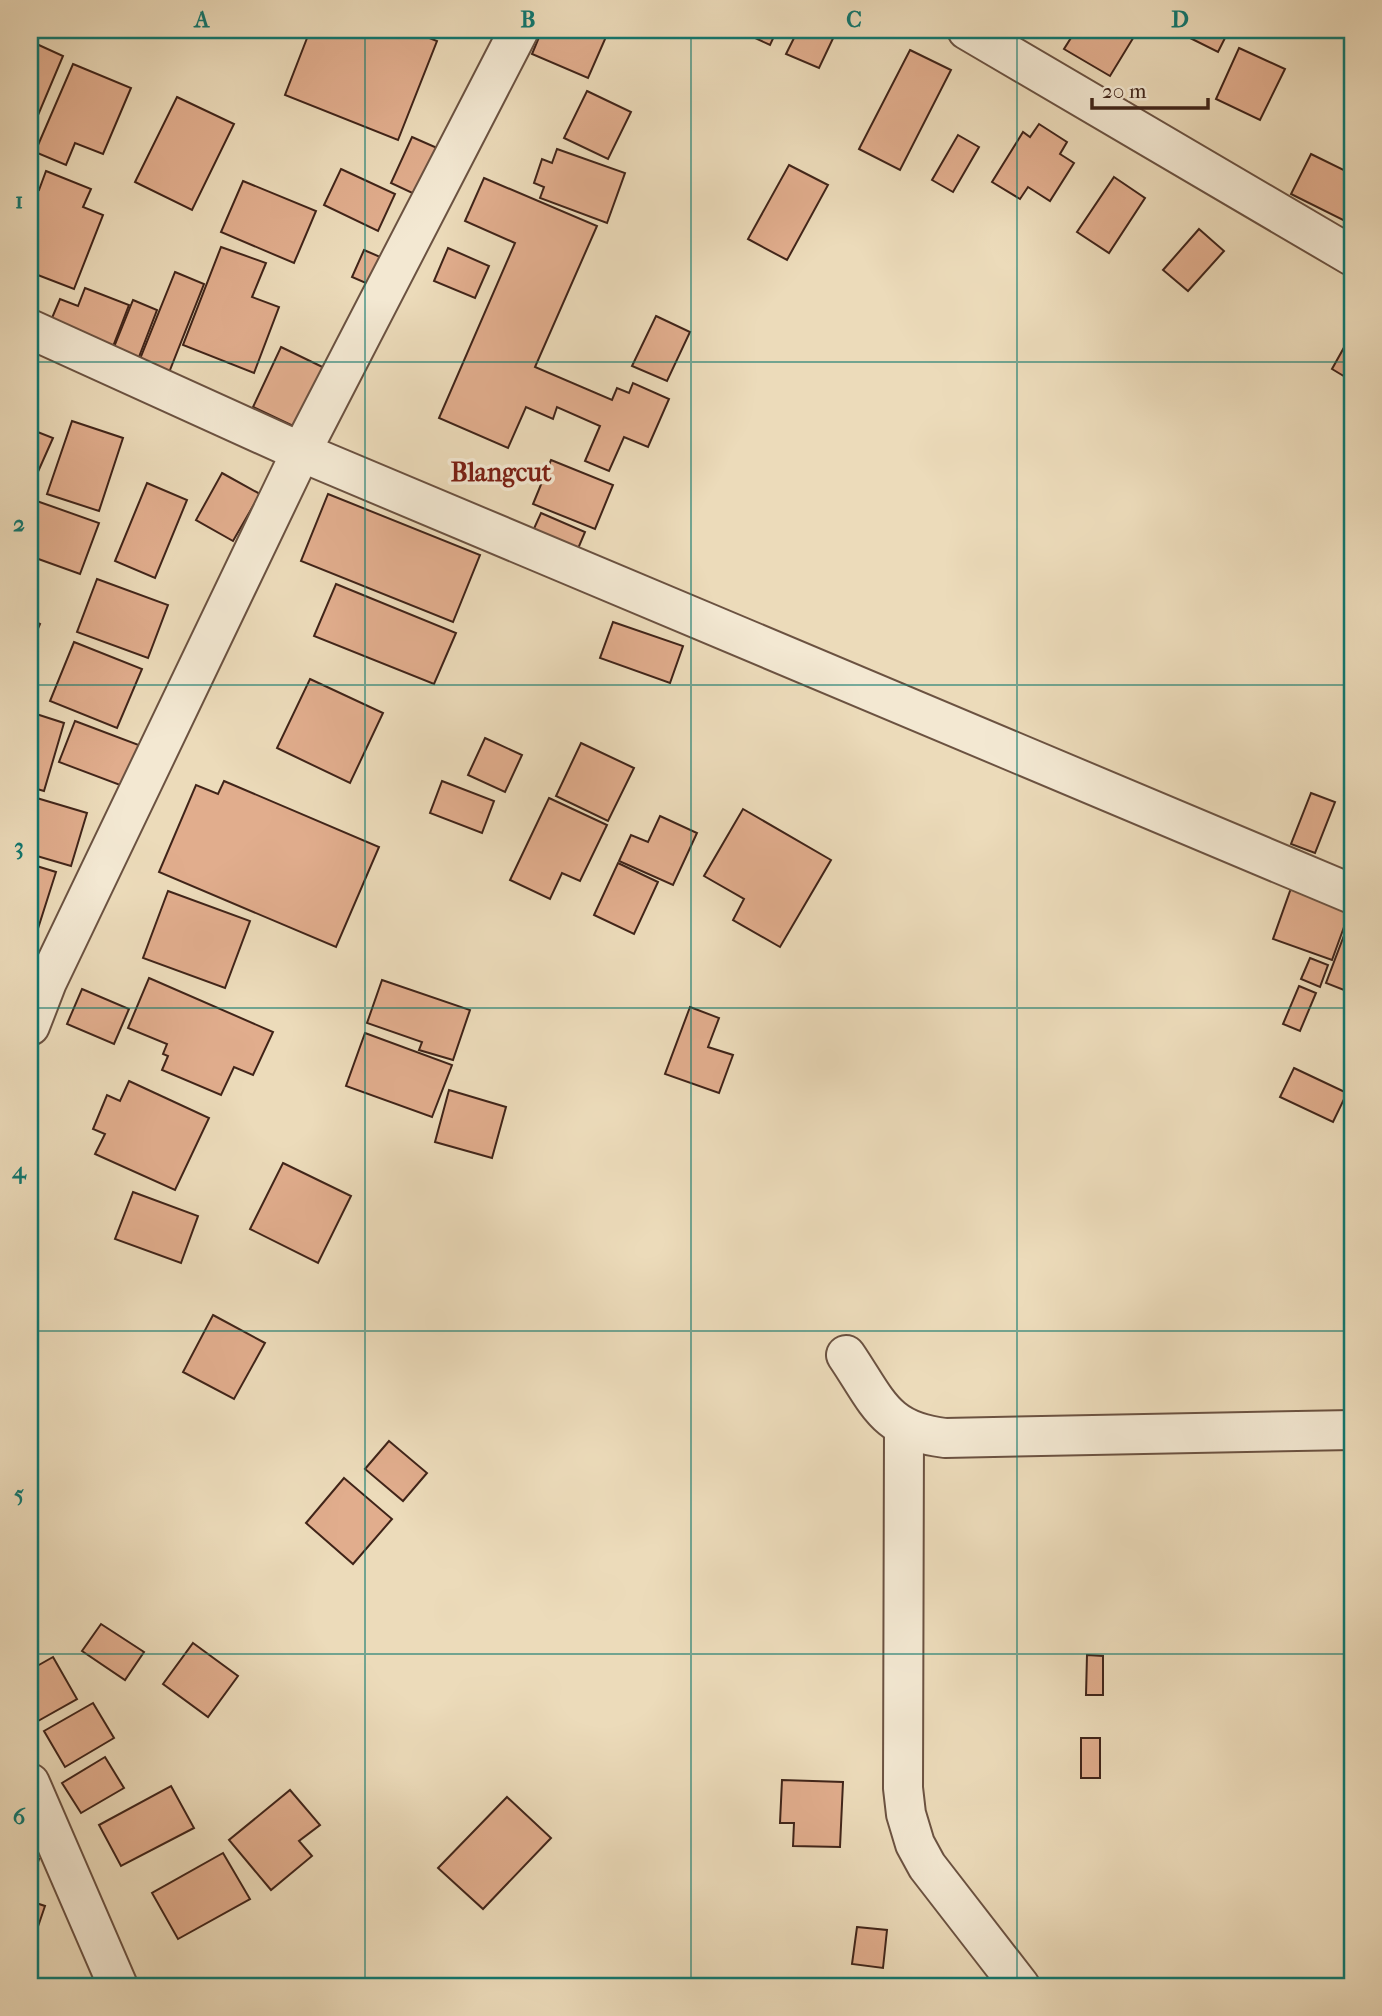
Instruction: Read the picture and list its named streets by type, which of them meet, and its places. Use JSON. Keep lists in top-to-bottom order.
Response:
{
  "districts": ["Blangcut"],
  "scale_bar": "20 m",
  "grid": {
    "columns": [
      "A",
      "B",
      "C",
      "D"
    ],
    "rows": [
      "1",
      "2",
      "3",
      "4",
      "5",
      "6"
    ]
  }
}
